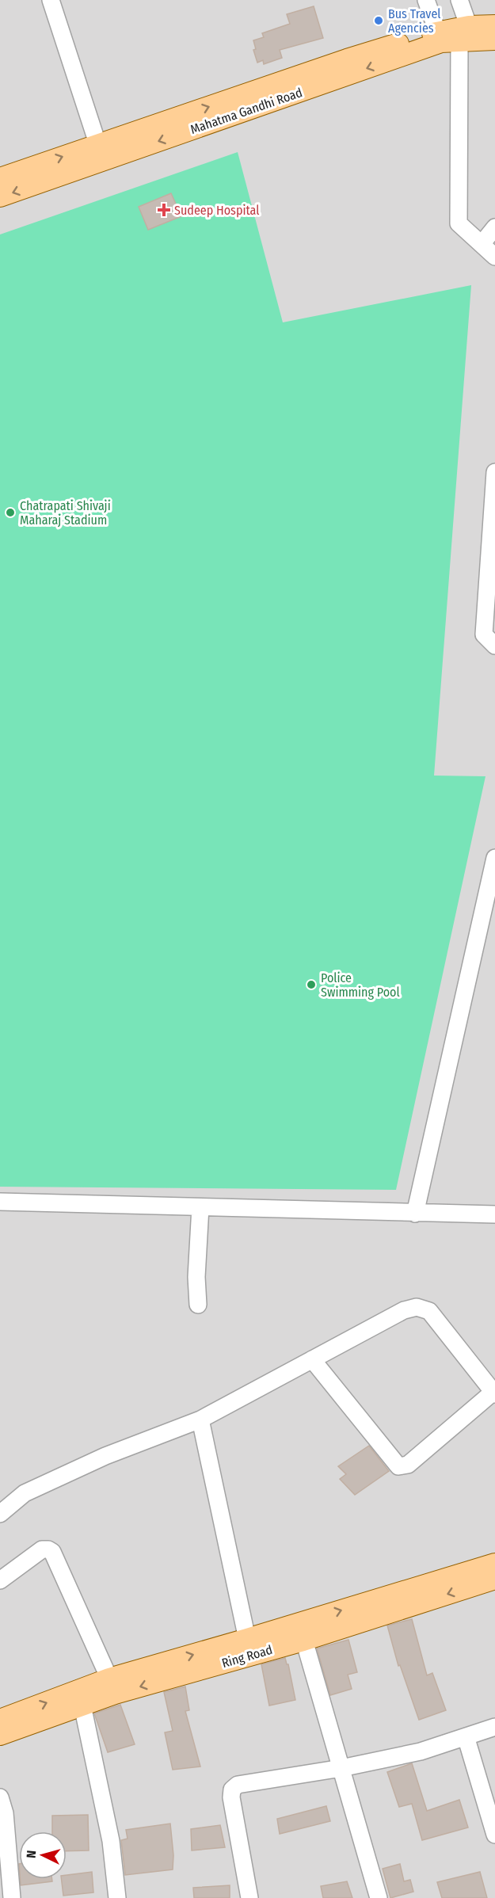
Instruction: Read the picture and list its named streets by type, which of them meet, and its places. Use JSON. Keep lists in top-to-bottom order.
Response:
{
  "streets": {
    "main road": ["Mahatma Gandhi Road", "Ring Road"]
  },
  "places": {
    "other": ["Bus Travel Agencies", "Chatrapati Shivaji Maharaj Stadium", "Police Swimming Pool"],
    "health": ["Sudeep Hospital"]
  },
  "north": "left"
}
